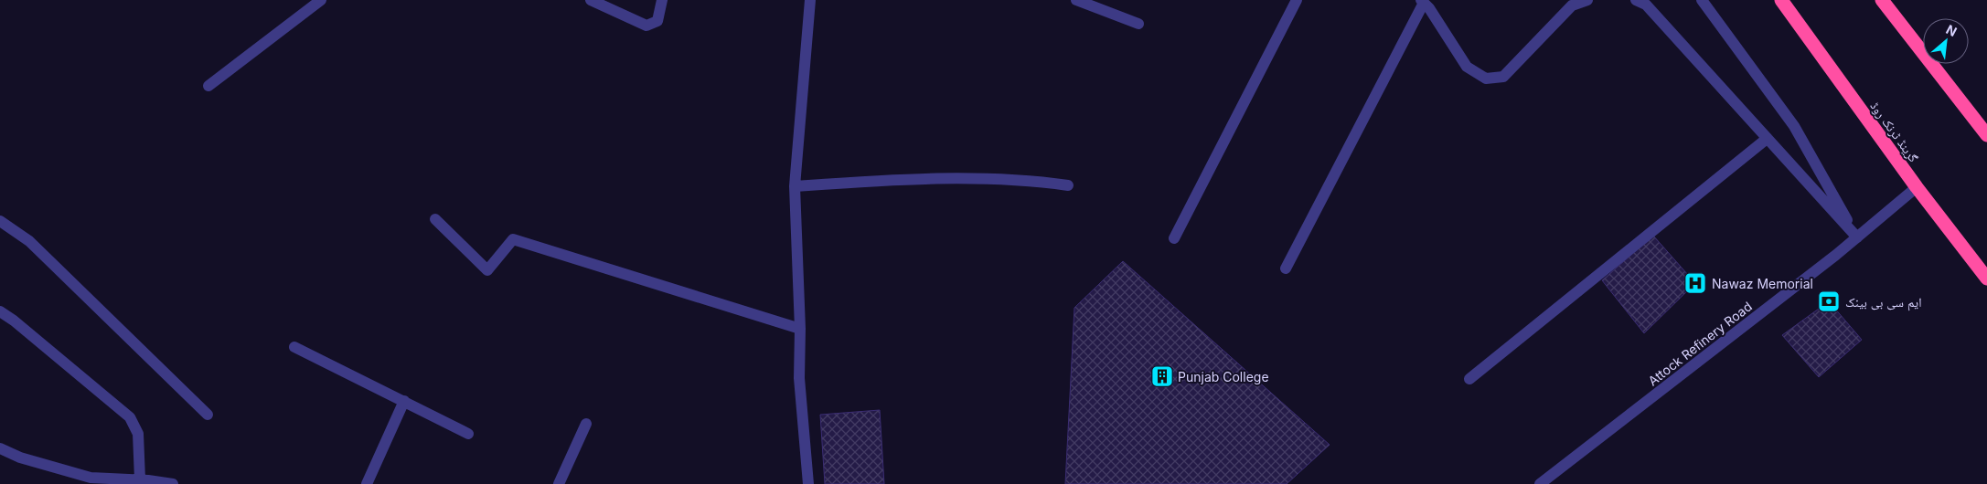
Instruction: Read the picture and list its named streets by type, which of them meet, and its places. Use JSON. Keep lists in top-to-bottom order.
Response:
{
  "streets": {
    "highway": ["گرینڈ ٹرنک روڈ"],
    "street": ["Attock Refinery Road"]
  },
  "crossings": [
    ["گرینڈ ٹرنک روڈ", "Attock Refinery Road"]
  ],
  "places": {
    "hospital": ["Nawaz Memorial"],
    "bank": ["ایم سی بی بینک"],
    "building": ["Punjab College"]
  },
  "north": "top right"
}
